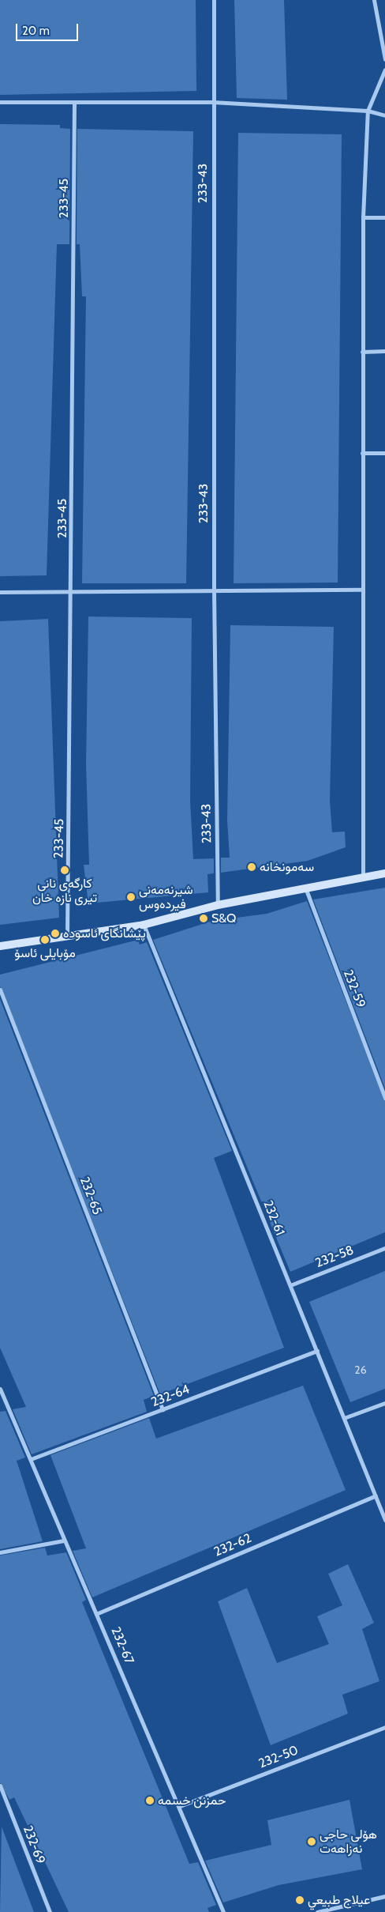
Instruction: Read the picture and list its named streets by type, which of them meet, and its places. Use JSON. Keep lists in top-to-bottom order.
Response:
{
  "streets": {
    "street": [
      "233-43",
      "233-45",
      "232-59",
      "232-65",
      "232-61",
      "232-58",
      "232-64",
      "232-62",
      "232-67",
      "232-50",
      "232-69"
    ]
  },
  "crossings": [
    ["232-65", "232-64"],
    ["232-61", "232-58"],
    ["232-61", "232-64"],
    ["232-61", "232-62"],
    ["232-64", "232-67"],
    ["232-62", "232-67"],
    ["232-67", "232-50"]
  ],
  "places": [
    "سەمونخانە",
    "کارگەی نانی تیری نازە خان",
    "شیرنەمەنی فیردەوس",
    "S&Q",
    "پێشانگای ئاسودە",
    "مۆبایلی ئاسۆ",
    "حمزنن خسمه",
    "هۆلی حاجی نەزاهەت",
    "عیلاج طبيعي"
  ],
  "house_numbers": ["26"],
  "scale_bar": "20 m"
}
